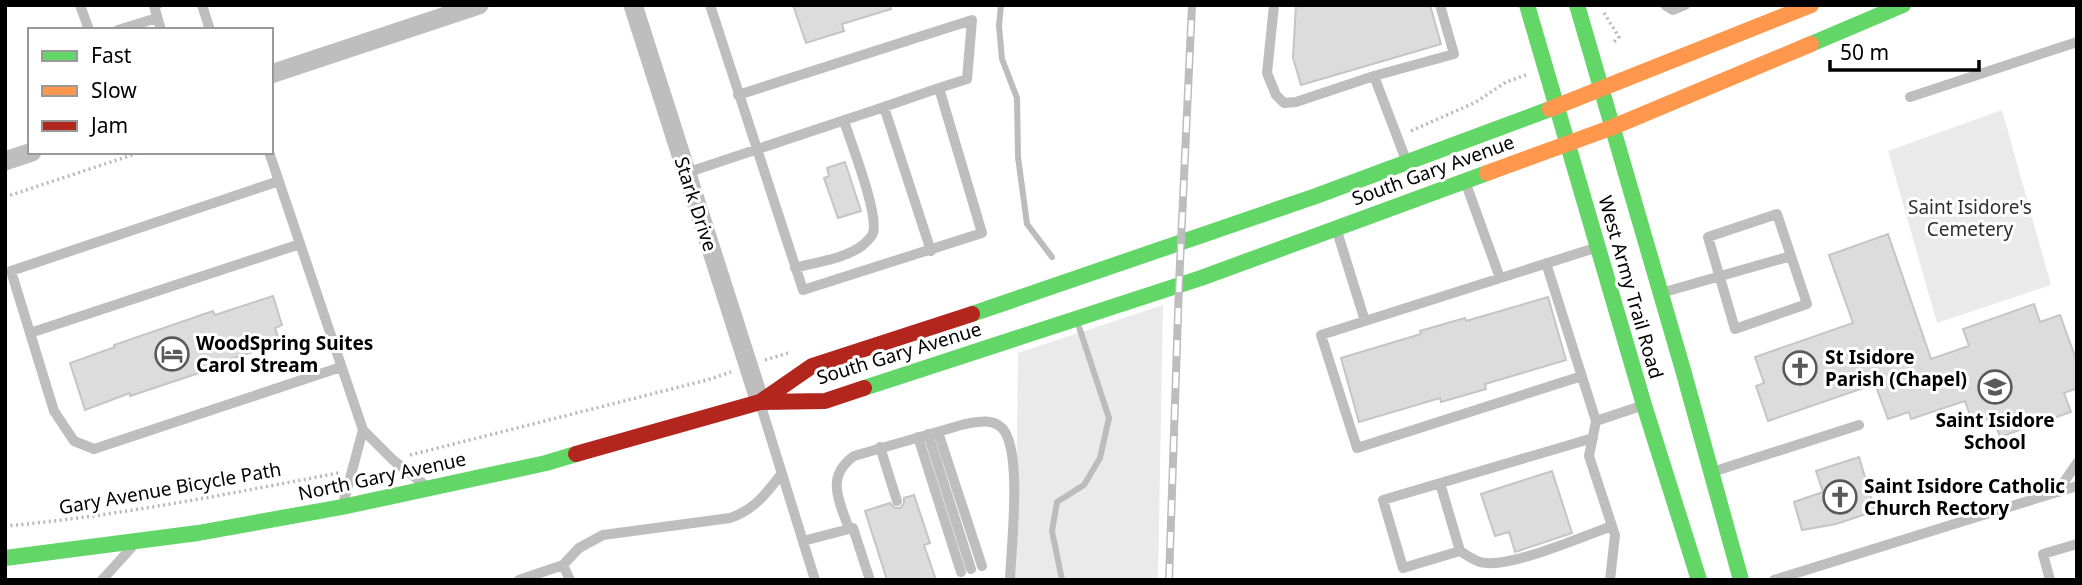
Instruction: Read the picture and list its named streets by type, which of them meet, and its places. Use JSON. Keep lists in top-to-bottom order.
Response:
{
  "streets": {
    "street": [
      "South Gary Avenue",
      "Stark Drive",
      "West Army Trail Road",
      "North Gary Avenue"
    ],
    "path": ["Gary Avenue Bicycle Path"]
  },
  "crossings": [
    ["South Gary Avenue", "Stark Drive"],
    ["South Gary Avenue", "West Army Trail Road"],
    ["South Gary Avenue", "North Gary Avenue"],
    ["Stark Drive", "North Gary Avenue"]
  ],
  "parks": ["Saint Isidore's Cemetery"],
  "places": {
    "hotel": ["WoodSpring Suites Carol Stream"],
    "church": ["St Isidore Parish (Chapel)", "Saint Isidore Catholic Church Rectory"],
    "school or university": ["Saint Isidore School"]
  },
  "legend": ["Fast", "Slow", "Jam"],
  "scale_bar": "50 m"
}
